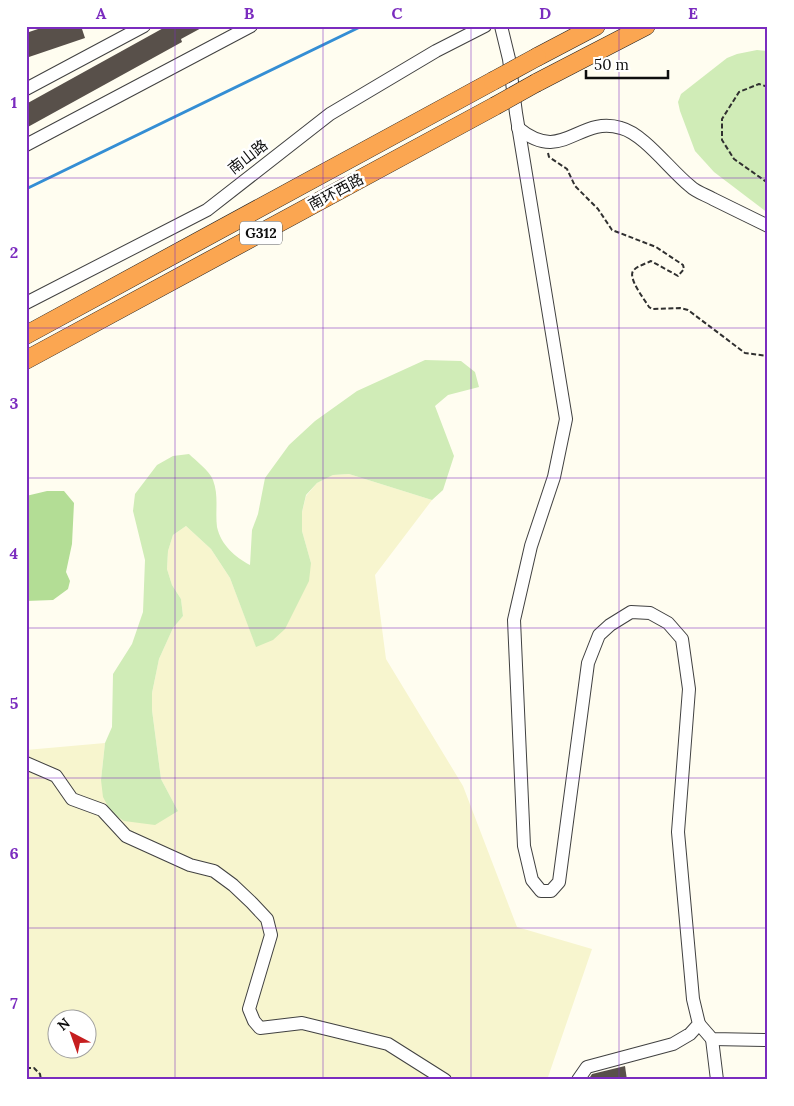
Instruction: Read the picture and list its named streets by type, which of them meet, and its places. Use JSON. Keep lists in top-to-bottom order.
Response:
{
  "streets": {
    "highway": ["南环西路", "G312"],
    "street": ["南山路"]
  },
  "scale_bar": "50 m",
  "north": "top left",
  "grid": {
    "columns": [
      "A",
      "B",
      "C",
      "D",
      "E"
    ],
    "rows": [
      "1",
      "2",
      "3",
      "4",
      "5",
      "6",
      "7"
    ]
  }
}
